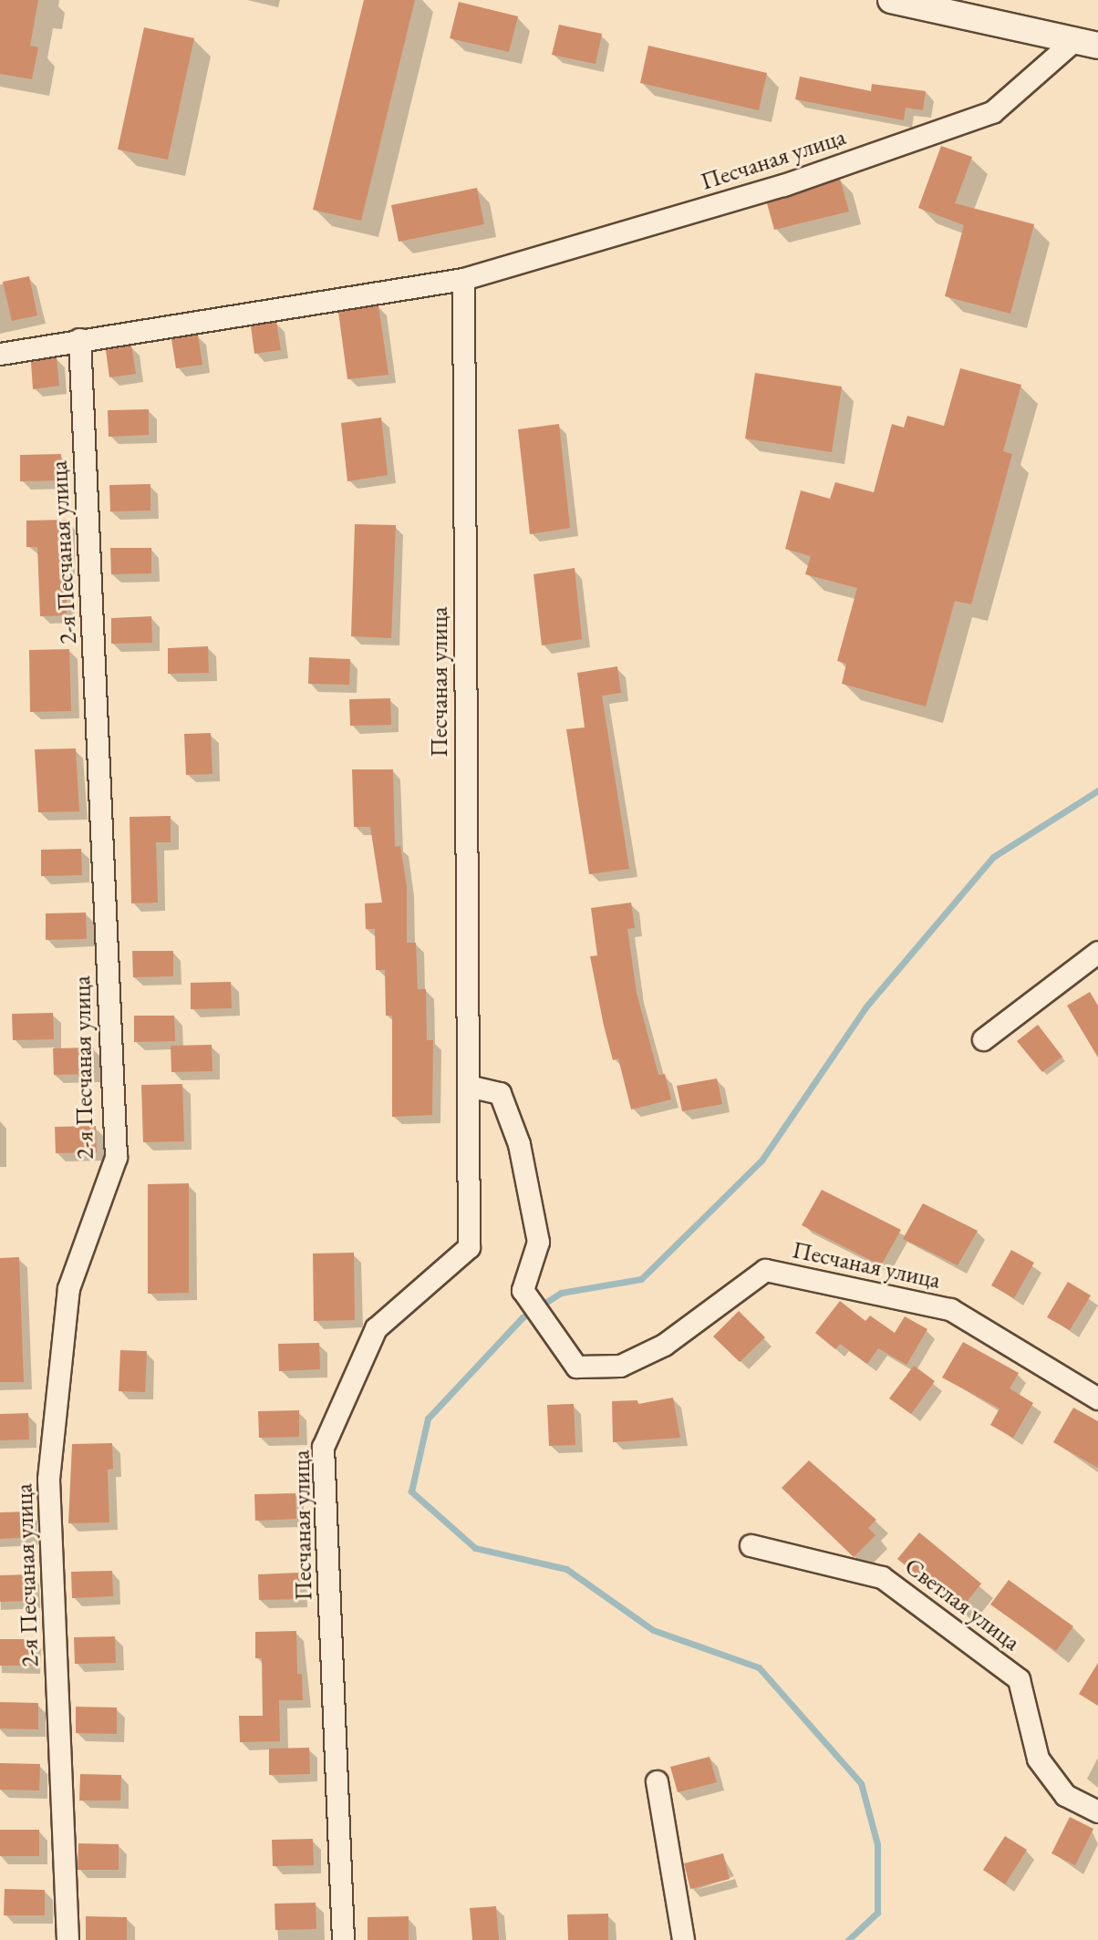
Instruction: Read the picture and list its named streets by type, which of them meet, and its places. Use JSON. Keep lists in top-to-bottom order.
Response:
{
  "streets": {
    "street": ["Песчаная улица", "2-я Песчаная улица", "Светлая улица"]
  },
  "crossings": [
    ["Песчаная улица", "2-я Песчаная улица"]
  ]
}
